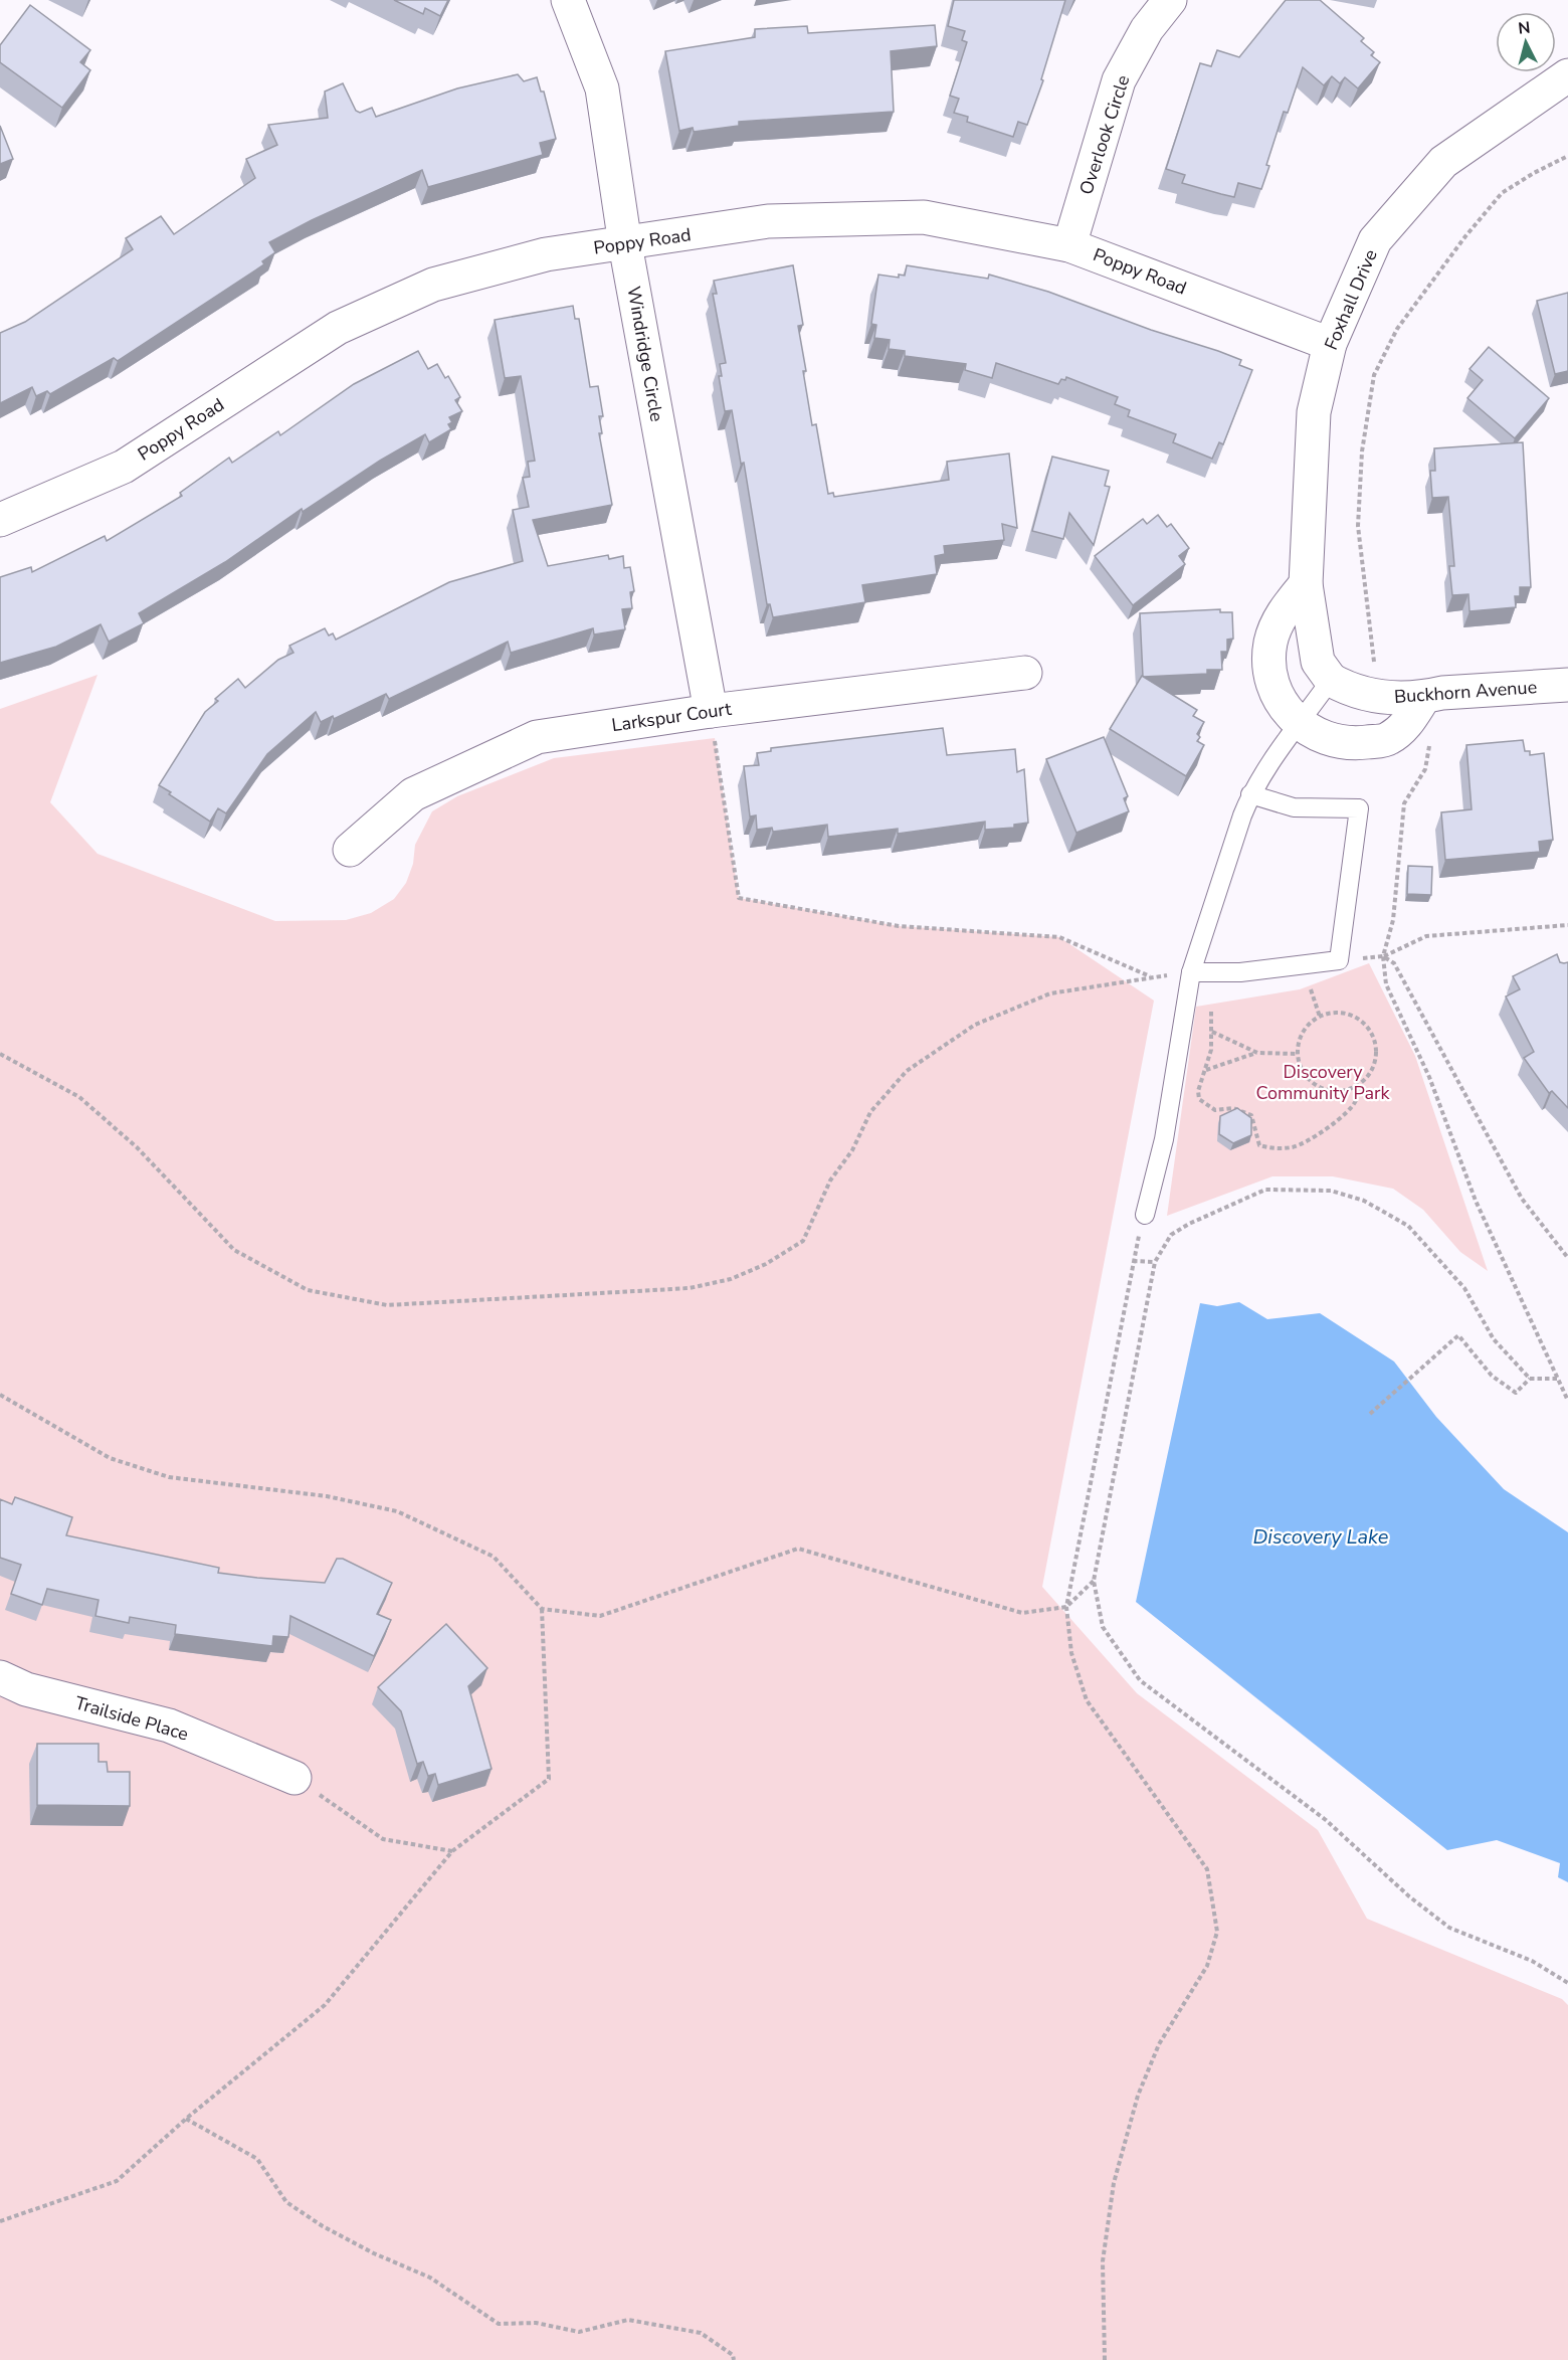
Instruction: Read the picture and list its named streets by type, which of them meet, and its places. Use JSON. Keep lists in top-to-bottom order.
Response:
{
  "streets": {
    "street": [
      "Overlook Circle",
      "Poppy Road",
      "Foxhall Drive",
      "Windridge Circle",
      "Buckhorn Avenue",
      "Larkspur Court",
      "Trailside Place"
    ]
  },
  "crossings": [
    ["Overlook Circle", "Poppy Road"],
    ["Poppy Road", "Foxhall Drive"],
    ["Poppy Road", "Windridge Circle"],
    ["Foxhall Drive", "Buckhorn Avenue"],
    ["Windridge Circle", "Larkspur Court"]
  ],
  "water": ["Discovery Lake"],
  "parks": ["Discovery Community Park"],
  "north": "top"
}
